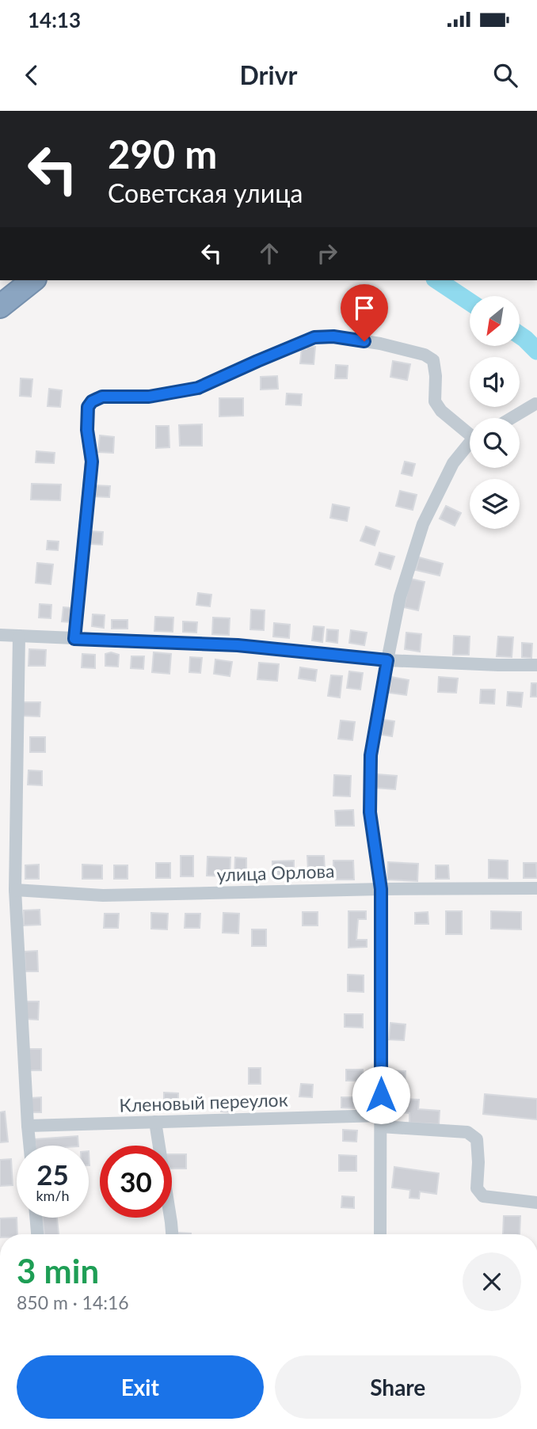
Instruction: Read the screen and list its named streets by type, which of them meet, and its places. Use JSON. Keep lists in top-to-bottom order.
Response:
{
  "streets": {
    "street": ["улица Орлова", "Кленовый переулок"]
  },
  "north": "bottom left",
  "page": {
    "status": "14:13",
    "header": "Drivr",
    "turn": ["290 m", "Советская улица"],
    "speed": "25 km/h",
    "limit": "30",
    "heading": ["3 min", "850 m · 14:16"],
    "buttons": ["Exit", "Share"]
  }
}
